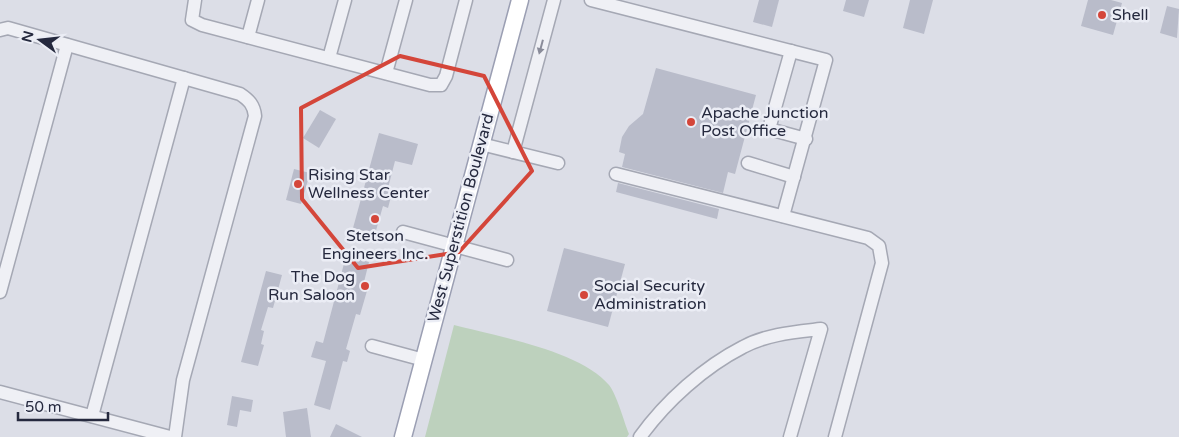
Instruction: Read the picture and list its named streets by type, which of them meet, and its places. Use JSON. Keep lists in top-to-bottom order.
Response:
{
  "streets": {
    "main road": ["West Superstition Boulevard"]
  },
  "places": [
    "Shell",
    "Apache Junction Post Office",
    "Rising Star Wellness Center",
    "Stetson Engineers Inc.",
    "The Dog Run Saloon",
    "Social Security Administration"
  ],
  "scale_bar": "50 m",
  "north": "left"
}
